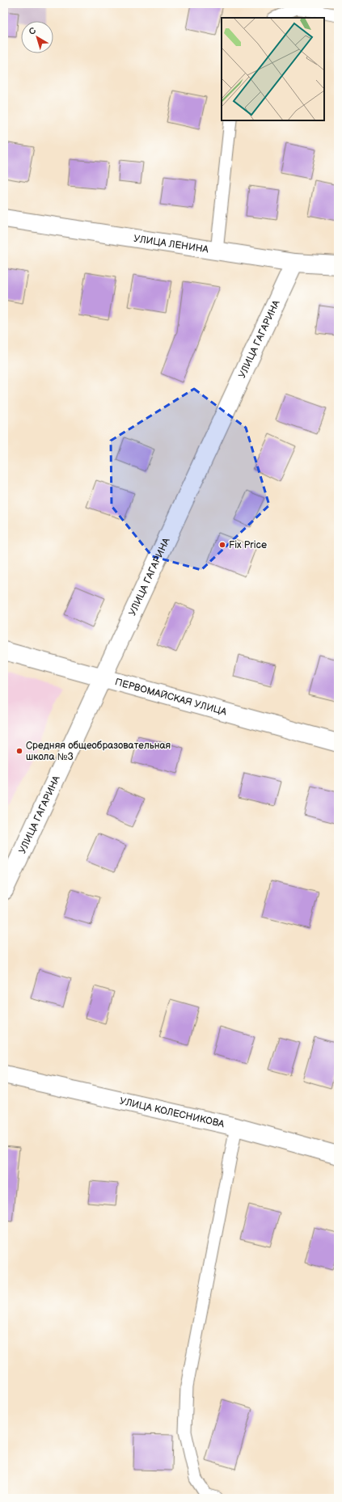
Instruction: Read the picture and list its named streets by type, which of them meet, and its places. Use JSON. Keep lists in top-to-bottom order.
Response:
{
  "streets": {
    "street": [
      "УЛИЦА ЛЕНИНА",
      "УЛИЦА ГАГАРИНА",
      "ПЕРВОМАЙСКАЯ УЛИЦА",
      "УЛИЦА КОЛЕСНИКОВА"
    ]
  },
  "crossings": [
    ["УЛИЦА ЛЕНИНА", "УЛИЦА ГАГАРИНА"],
    ["УЛИЦА ГАГАРИНА", "ПЕРВОМАЙСКАЯ УЛИЦА"]
  ],
  "places": ["Fix Price", "Средняя общеобразовательная школа №3"],
  "north": "top left"
}
